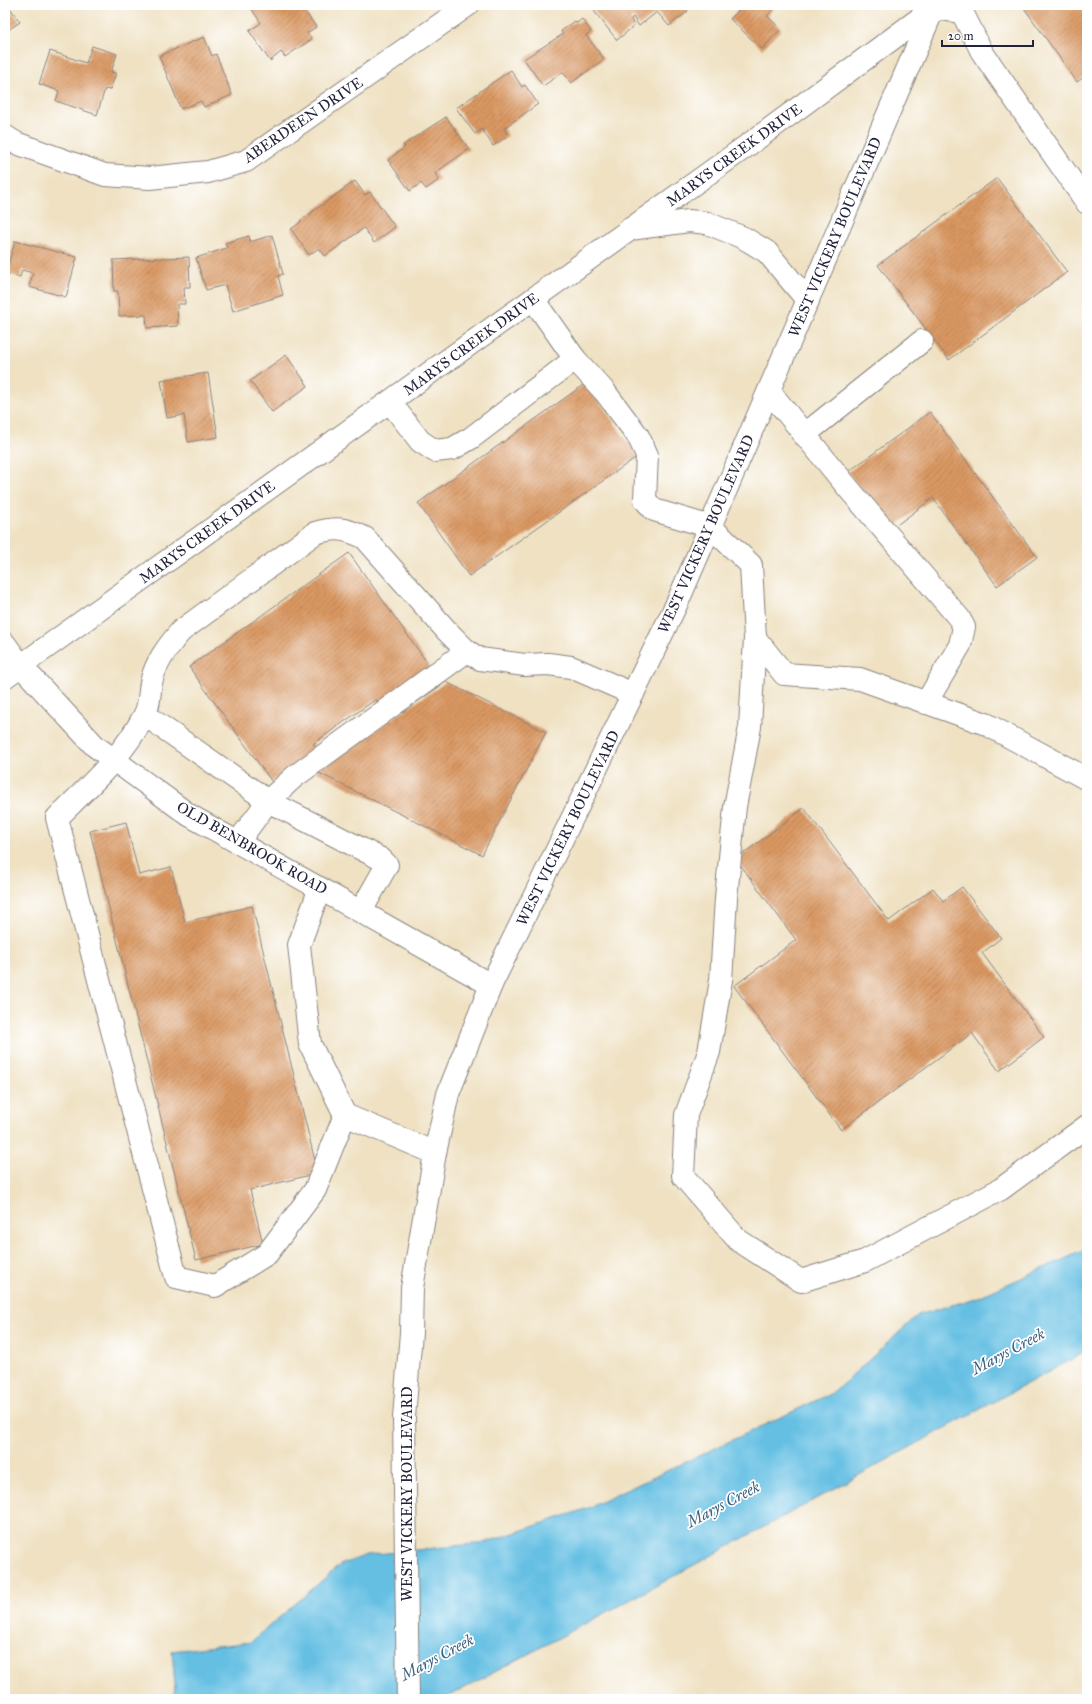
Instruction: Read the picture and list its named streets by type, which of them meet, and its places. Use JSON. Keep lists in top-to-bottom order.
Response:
{
  "streets": {
    "street": [
      "ABERDEEN DRIVE",
      "MARYS CREEK DRIVE",
      "WEST VICKERY BOULEVARD",
      "OLD BENBROOK ROAD"
    ]
  },
  "crossings": [
    ["MARYS CREEK DRIVE", "WEST VICKERY BOULEVARD"],
    ["MARYS CREEK DRIVE", "OLD BENBROOK ROAD"],
    ["WEST VICKERY BOULEVARD", "OLD BENBROOK ROAD"]
  ],
  "water": ["Marys Creek"],
  "scale_bar": "20 m"
}
